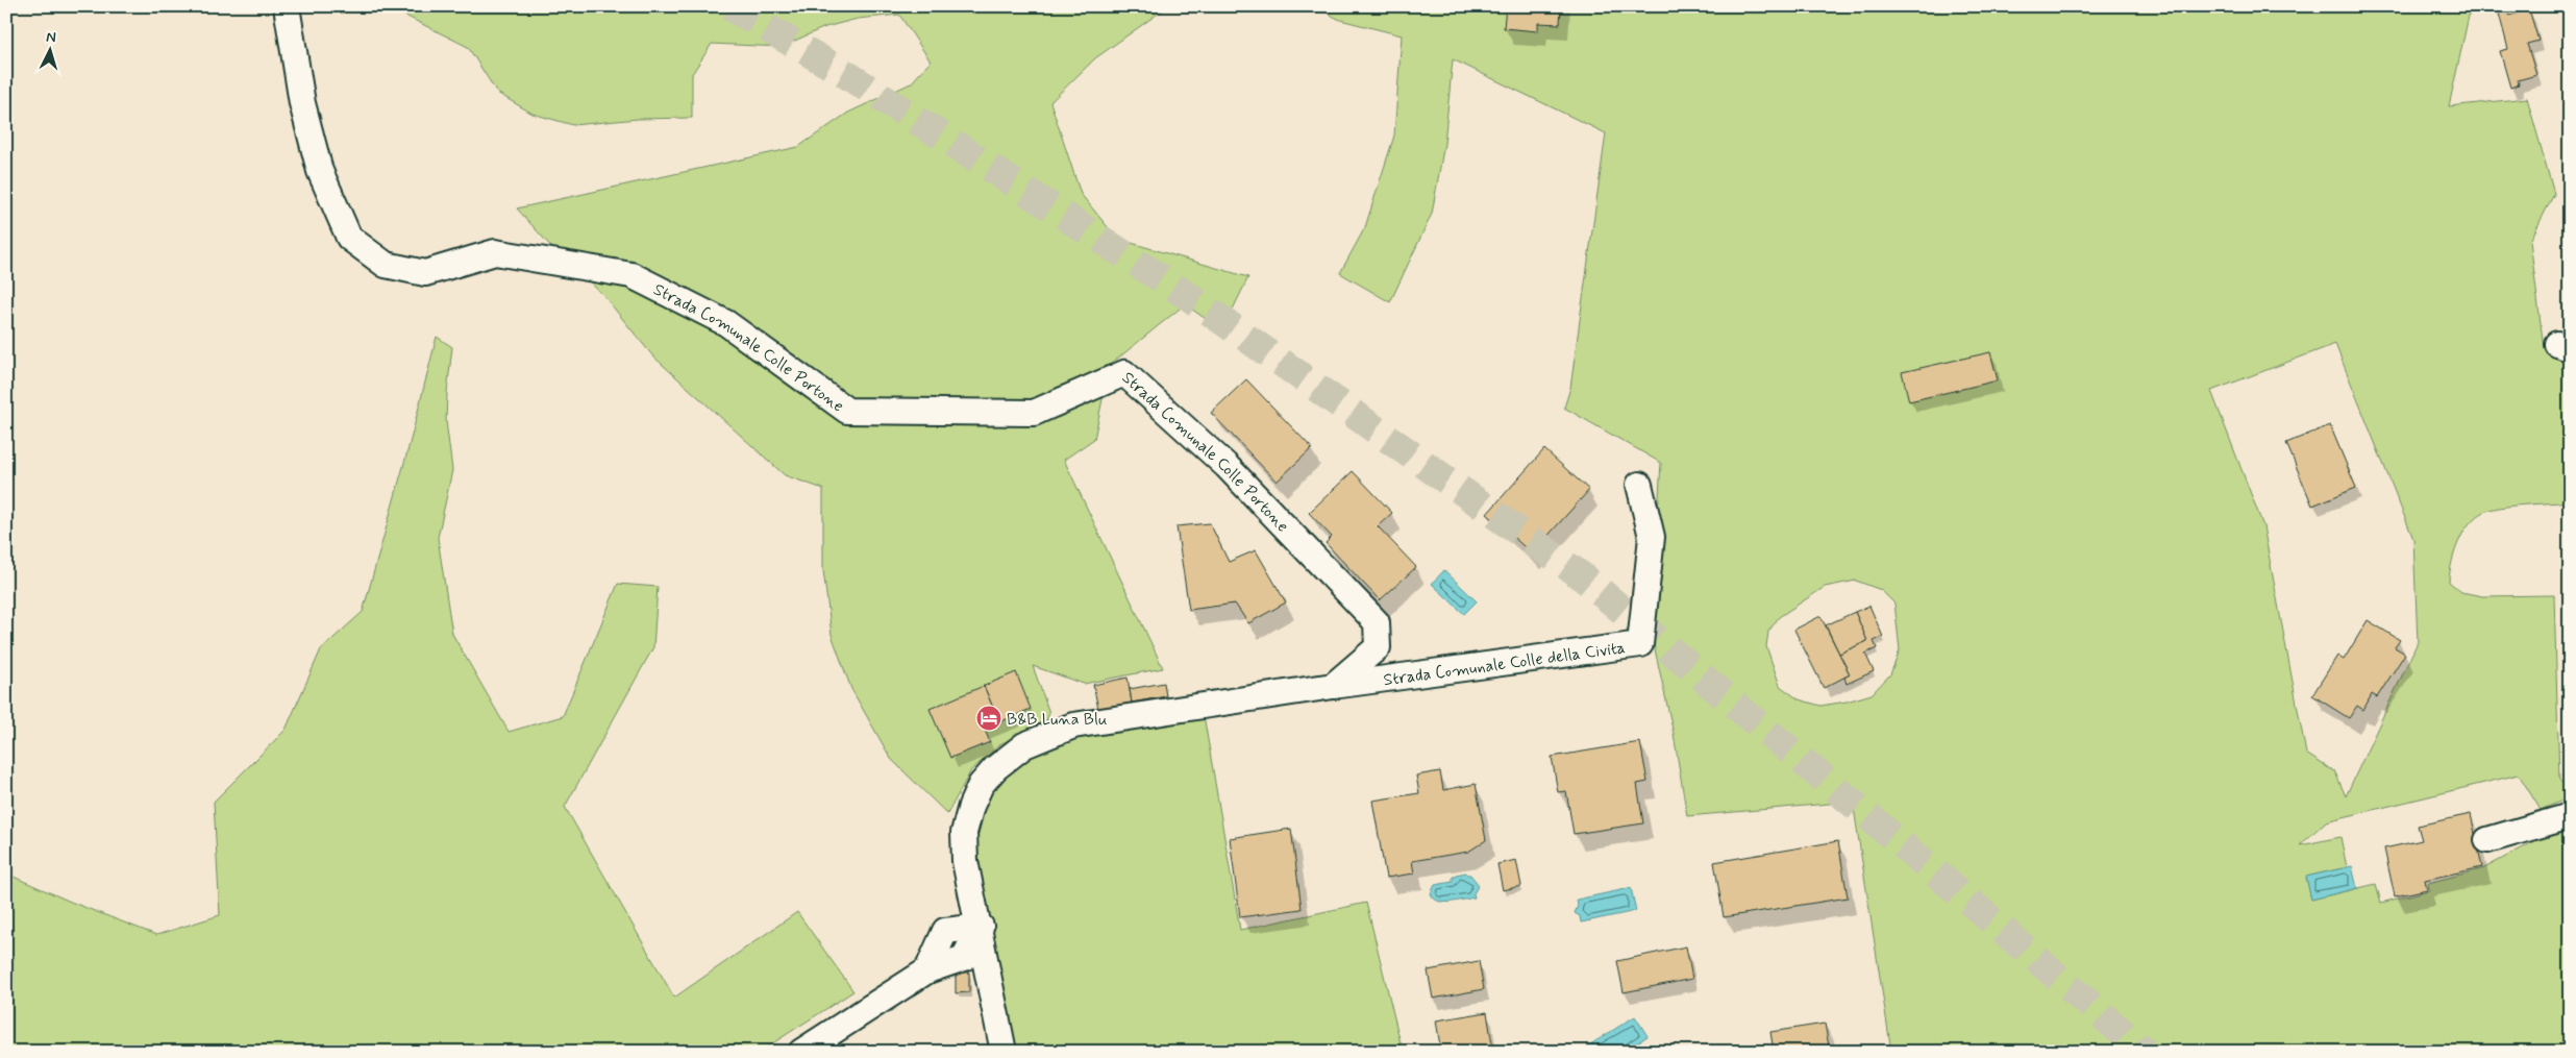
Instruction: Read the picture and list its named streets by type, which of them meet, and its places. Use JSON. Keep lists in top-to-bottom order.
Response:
{
  "streets": {
    "street": ["Strada Comunale Colle Portone", "Strada Comunale Colle della Civita"]
  },
  "crossings": [
    ["Strada Comunale Colle Portone", "Strada Comunale Colle della Civita"]
  ],
  "places": {
    "hotel": ["B&B Luna Blu"]
  },
  "north": "top"
}
